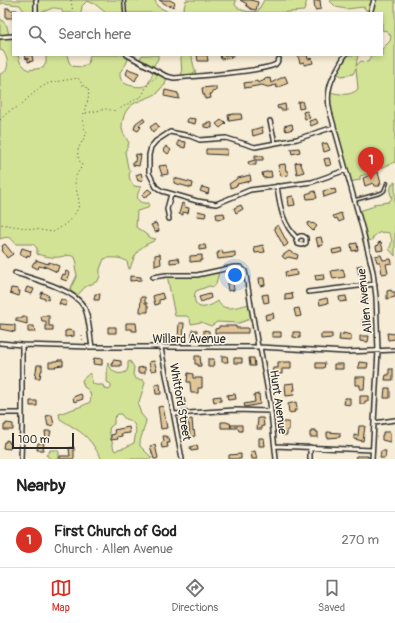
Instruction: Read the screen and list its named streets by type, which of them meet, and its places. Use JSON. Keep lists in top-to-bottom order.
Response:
{
  "streets": {
    "street": [
      "Allen Avenue",
      "Willard Avenue",
      "Whitford Street",
      "Hunt Avenue"
    ]
  },
  "crossings": [
    ["Allen Avenue", "Willard Avenue"],
    ["Willard Avenue", "Whitford Street"],
    ["Willard Avenue", "Hunt Avenue"]
  ],
  "scale_bar": "100 m",
  "page": {
    "search": "Search here",
    "pins": "1",
    "scale": "100 m",
    "heading": "Nearby",
    "list": [
      {
        "mark": "1",
        "name": "First Church of God",
        "note": "Church · Allen Avenue",
        "value": "270 m"
      }
    ],
    "nav": ["Map", "Directions", "Saved"]
  }
}
